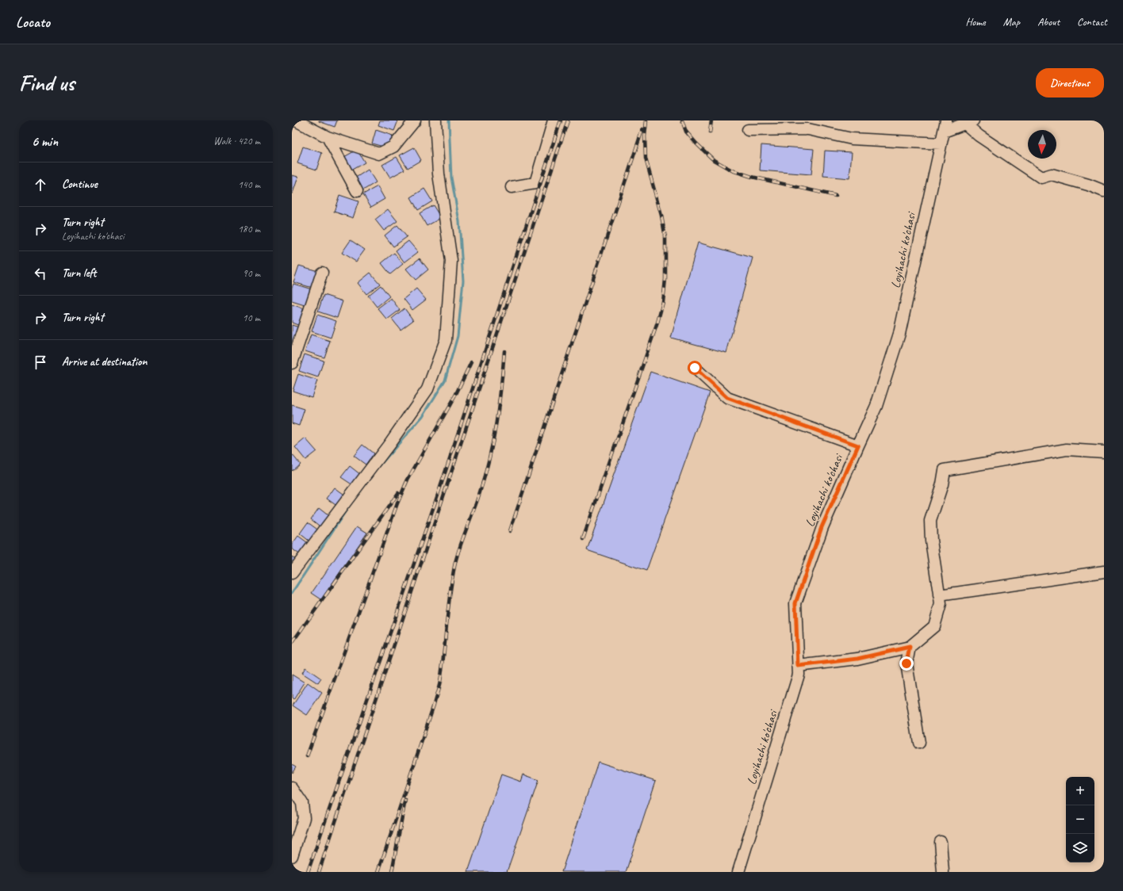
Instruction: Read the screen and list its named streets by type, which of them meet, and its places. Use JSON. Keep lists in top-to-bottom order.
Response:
{
  "streets": {
    "street": ["Loyihachi ko'chasi"]
  },
  "north": "bottom",
  "page": {
    "header": "Locato",
    "nav": [
      "Home",
      "Map",
      "About",
      "Contact"
    ],
    "buttons": "Directions",
    "title": "Find us",
    "heading": ["6 min", "Walk · 420 m"],
    "list": [
      ["Continue", "140 m"],
      ["Turn right", "Loyihachi ko'chasi", "180 m"],
      ["Turn left", "90 m"],
      ["Turn right", "10 m"],
      "Arrive at destination"
    ],
    "map_buttons": ["+", "−"]
  }
}
